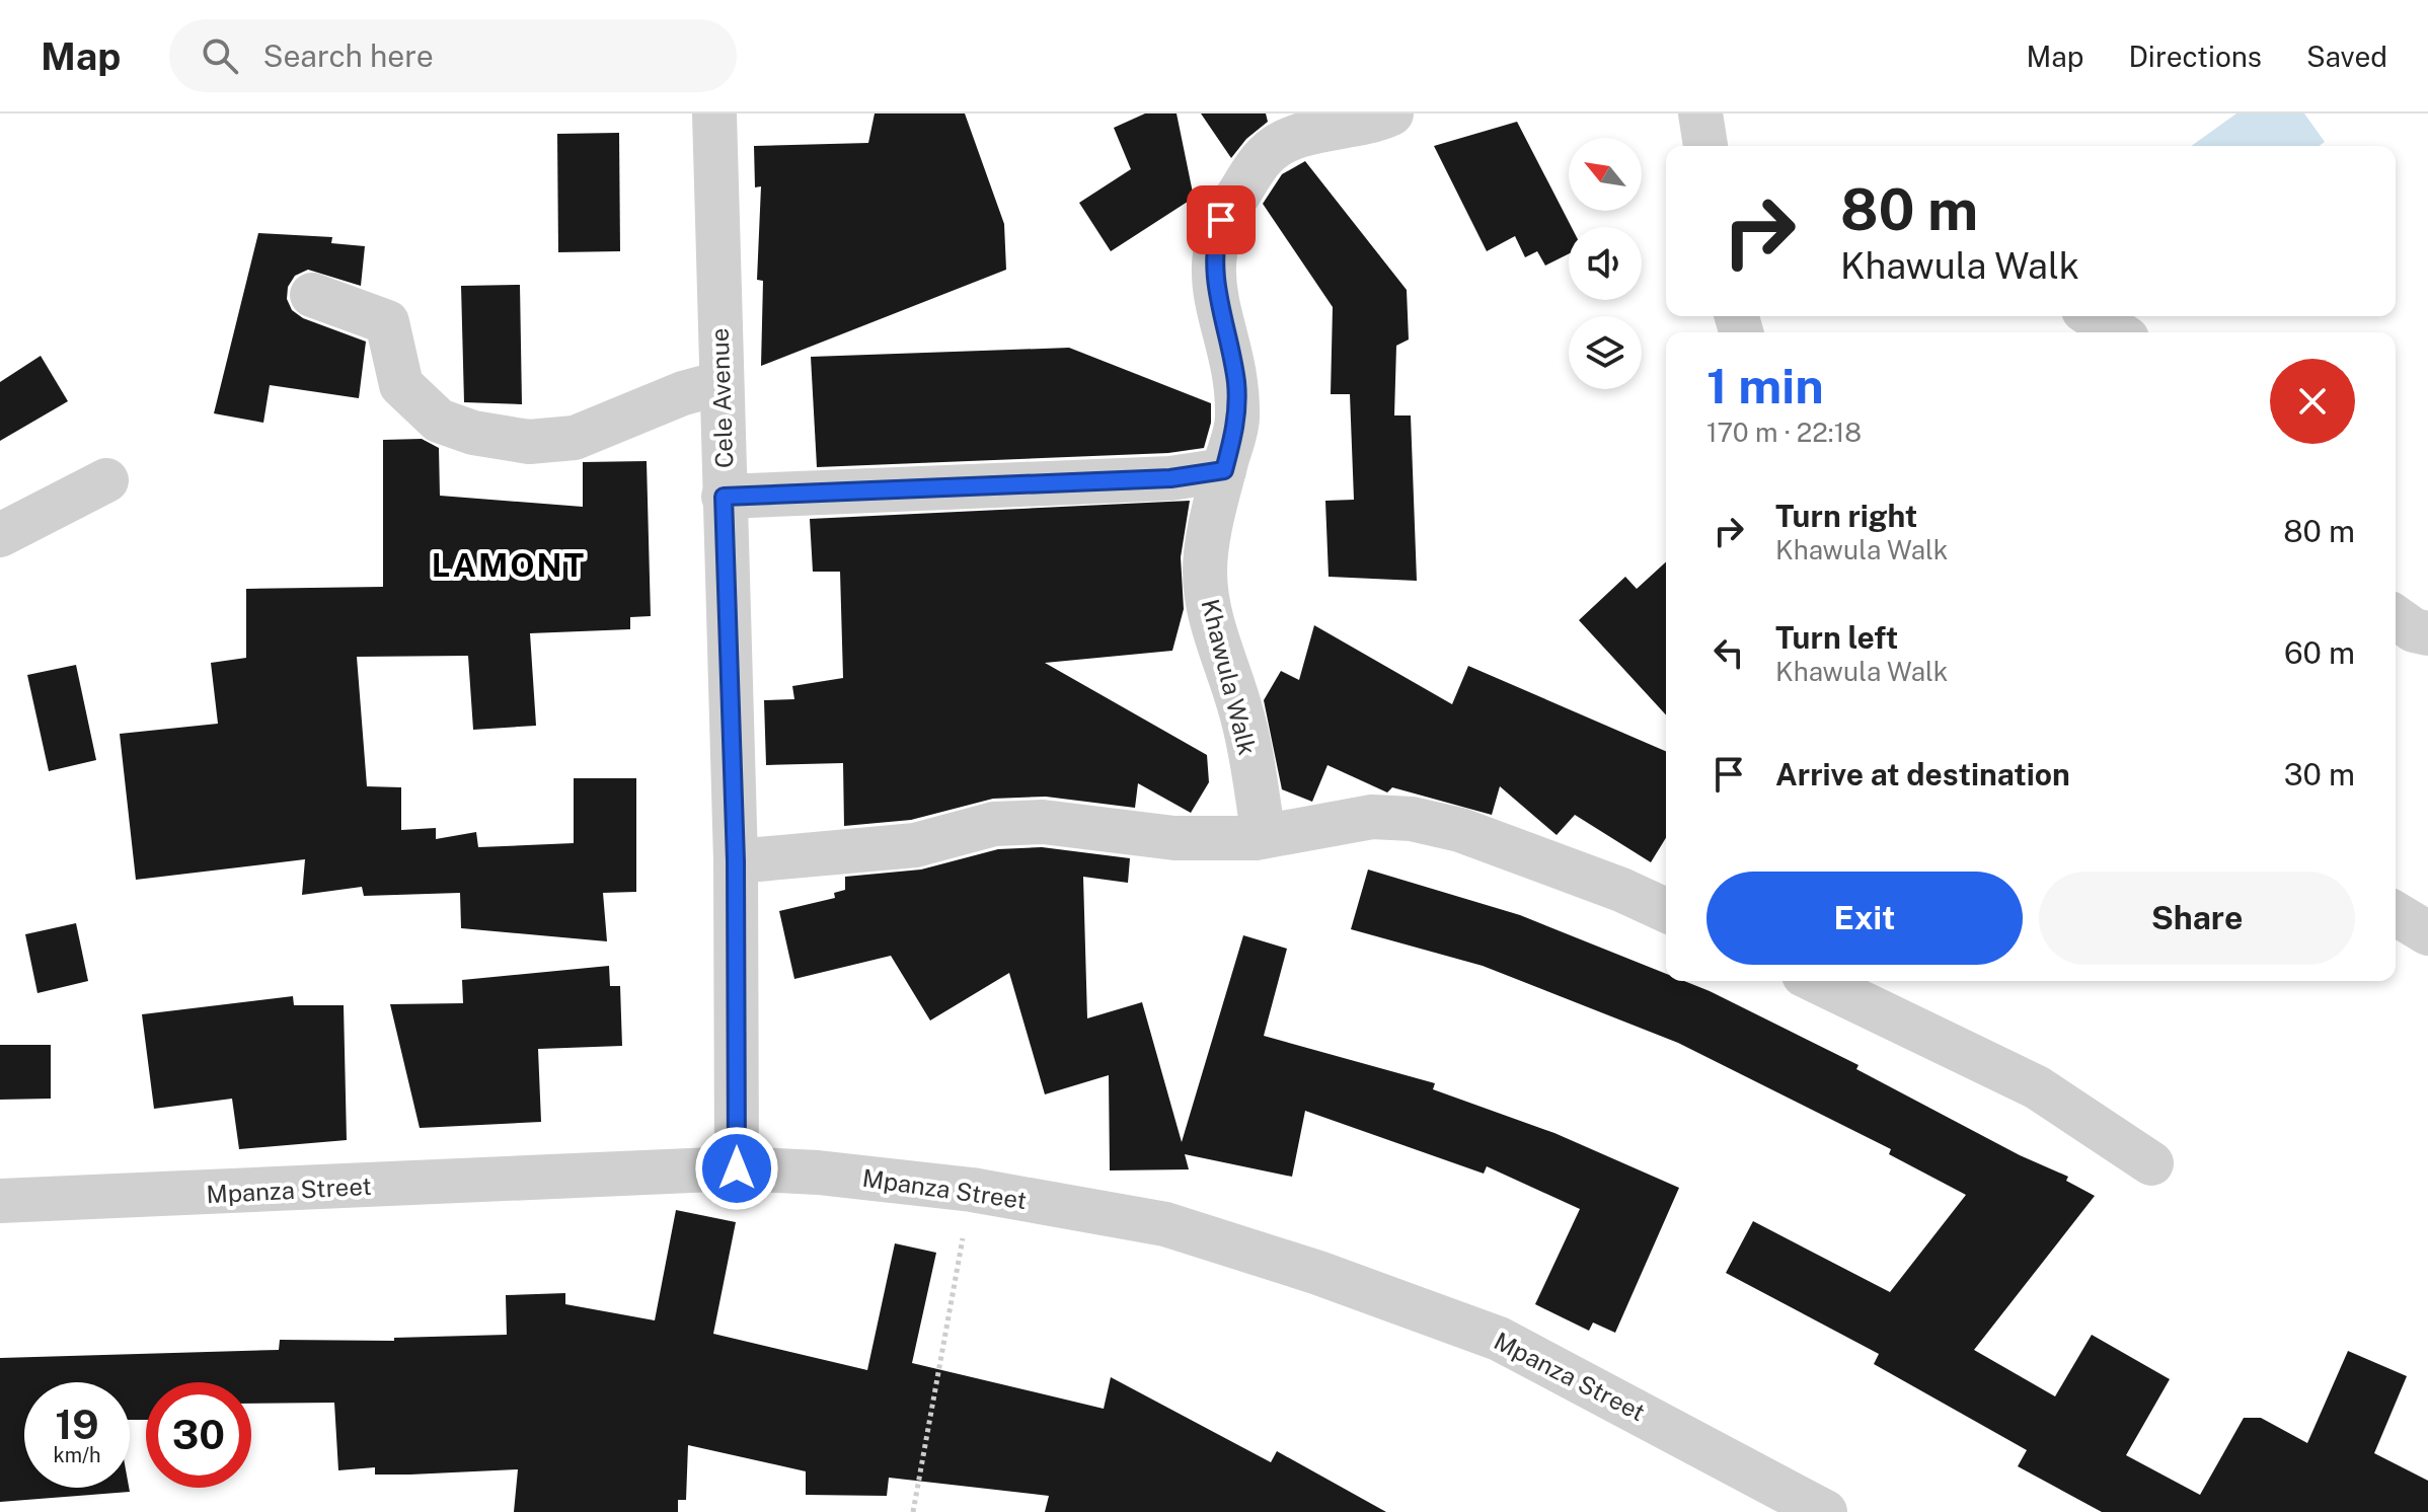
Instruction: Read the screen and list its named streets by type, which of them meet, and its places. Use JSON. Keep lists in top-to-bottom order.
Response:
{
  "streets": {
    "street": ["Cele Avenue", "Khawula Walk", "Mpanza Street"]
  },
  "crossings": [
    ["Cele Avenue", "Mpanza Street"]
  ],
  "districts": ["LAMONT"],
  "north": "top left",
  "page": {
    "header": "Map",
    "search": "Search here",
    "nav": ["Map", "Directions", "Saved"],
    "turn": ["80 m", "Khawula Walk"],
    "heading": ["1 min", "170 m · 22:18"],
    "list": [
      {
        "name": "Turn right",
        "note": "Khawula Walk",
        "value": "80 m"
      },
      {
        "name": "Turn left",
        "note": "Khawula Walk",
        "value": "60 m"
      },
      {
        "name": "Arrive at destination",
        "value": "30 m"
      }
    ],
    "buttons": ["Exit", "Share"],
    "speed": "19 km/h",
    "limit": "30"
  }
}
